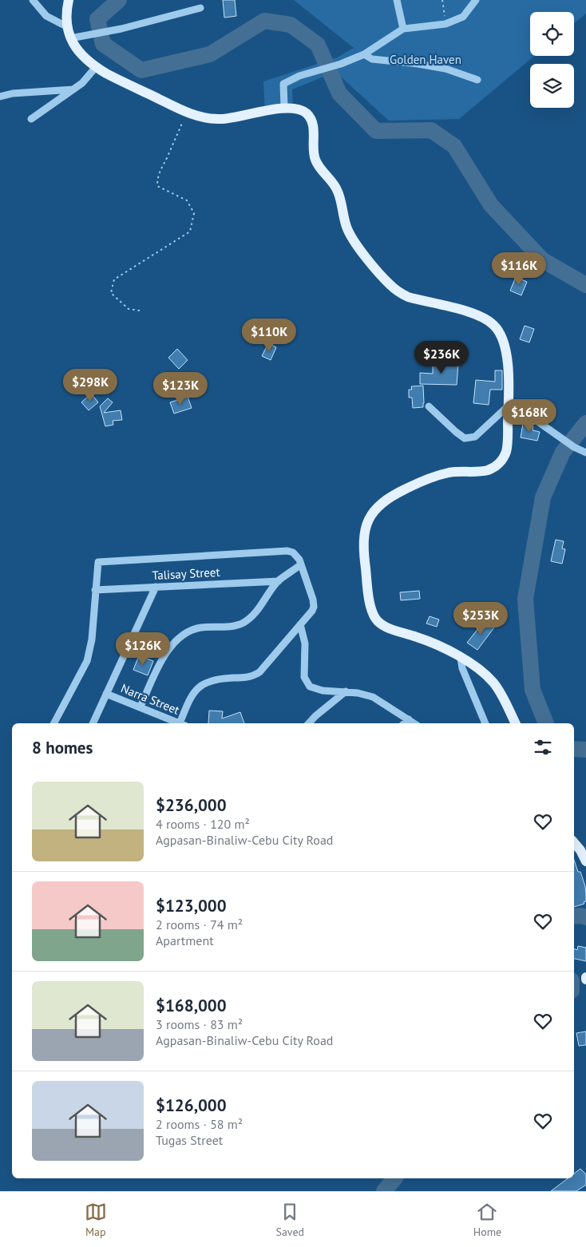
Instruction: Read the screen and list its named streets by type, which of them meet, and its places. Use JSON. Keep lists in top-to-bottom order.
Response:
{
  "streets": {
    "street": ["Talisay Street", "Narra Street"]
  },
  "parks": ["Golden Haven"],
  "page": {
    "price": [
      "$116K",
      "$110K",
      "$236K",
      "$298K",
      "$123K",
      "$168K",
      "$253K",
      "$126K"
    ],
    "heading": "8 homes",
    "list": [
      {
        "name": "$236,000",
        "note": "4 rooms · 120 m² · Agpasan-Binaliw-Cebu City Road"
      },
      {
        "name": "$123,000",
        "note": "2 rooms · 74 m² · Apartment"
      },
      {
        "name": "$168,000",
        "note": "3 rooms · 83 m² · Agpasan-Binaliw-Cebu City Road"
      },
      {
        "name": "$126,000",
        "note": "2 rooms · 58 m² · Tugas Street"
      }
    ],
    "tabs": ["Map", "Saved", "Home"]
  }
}
